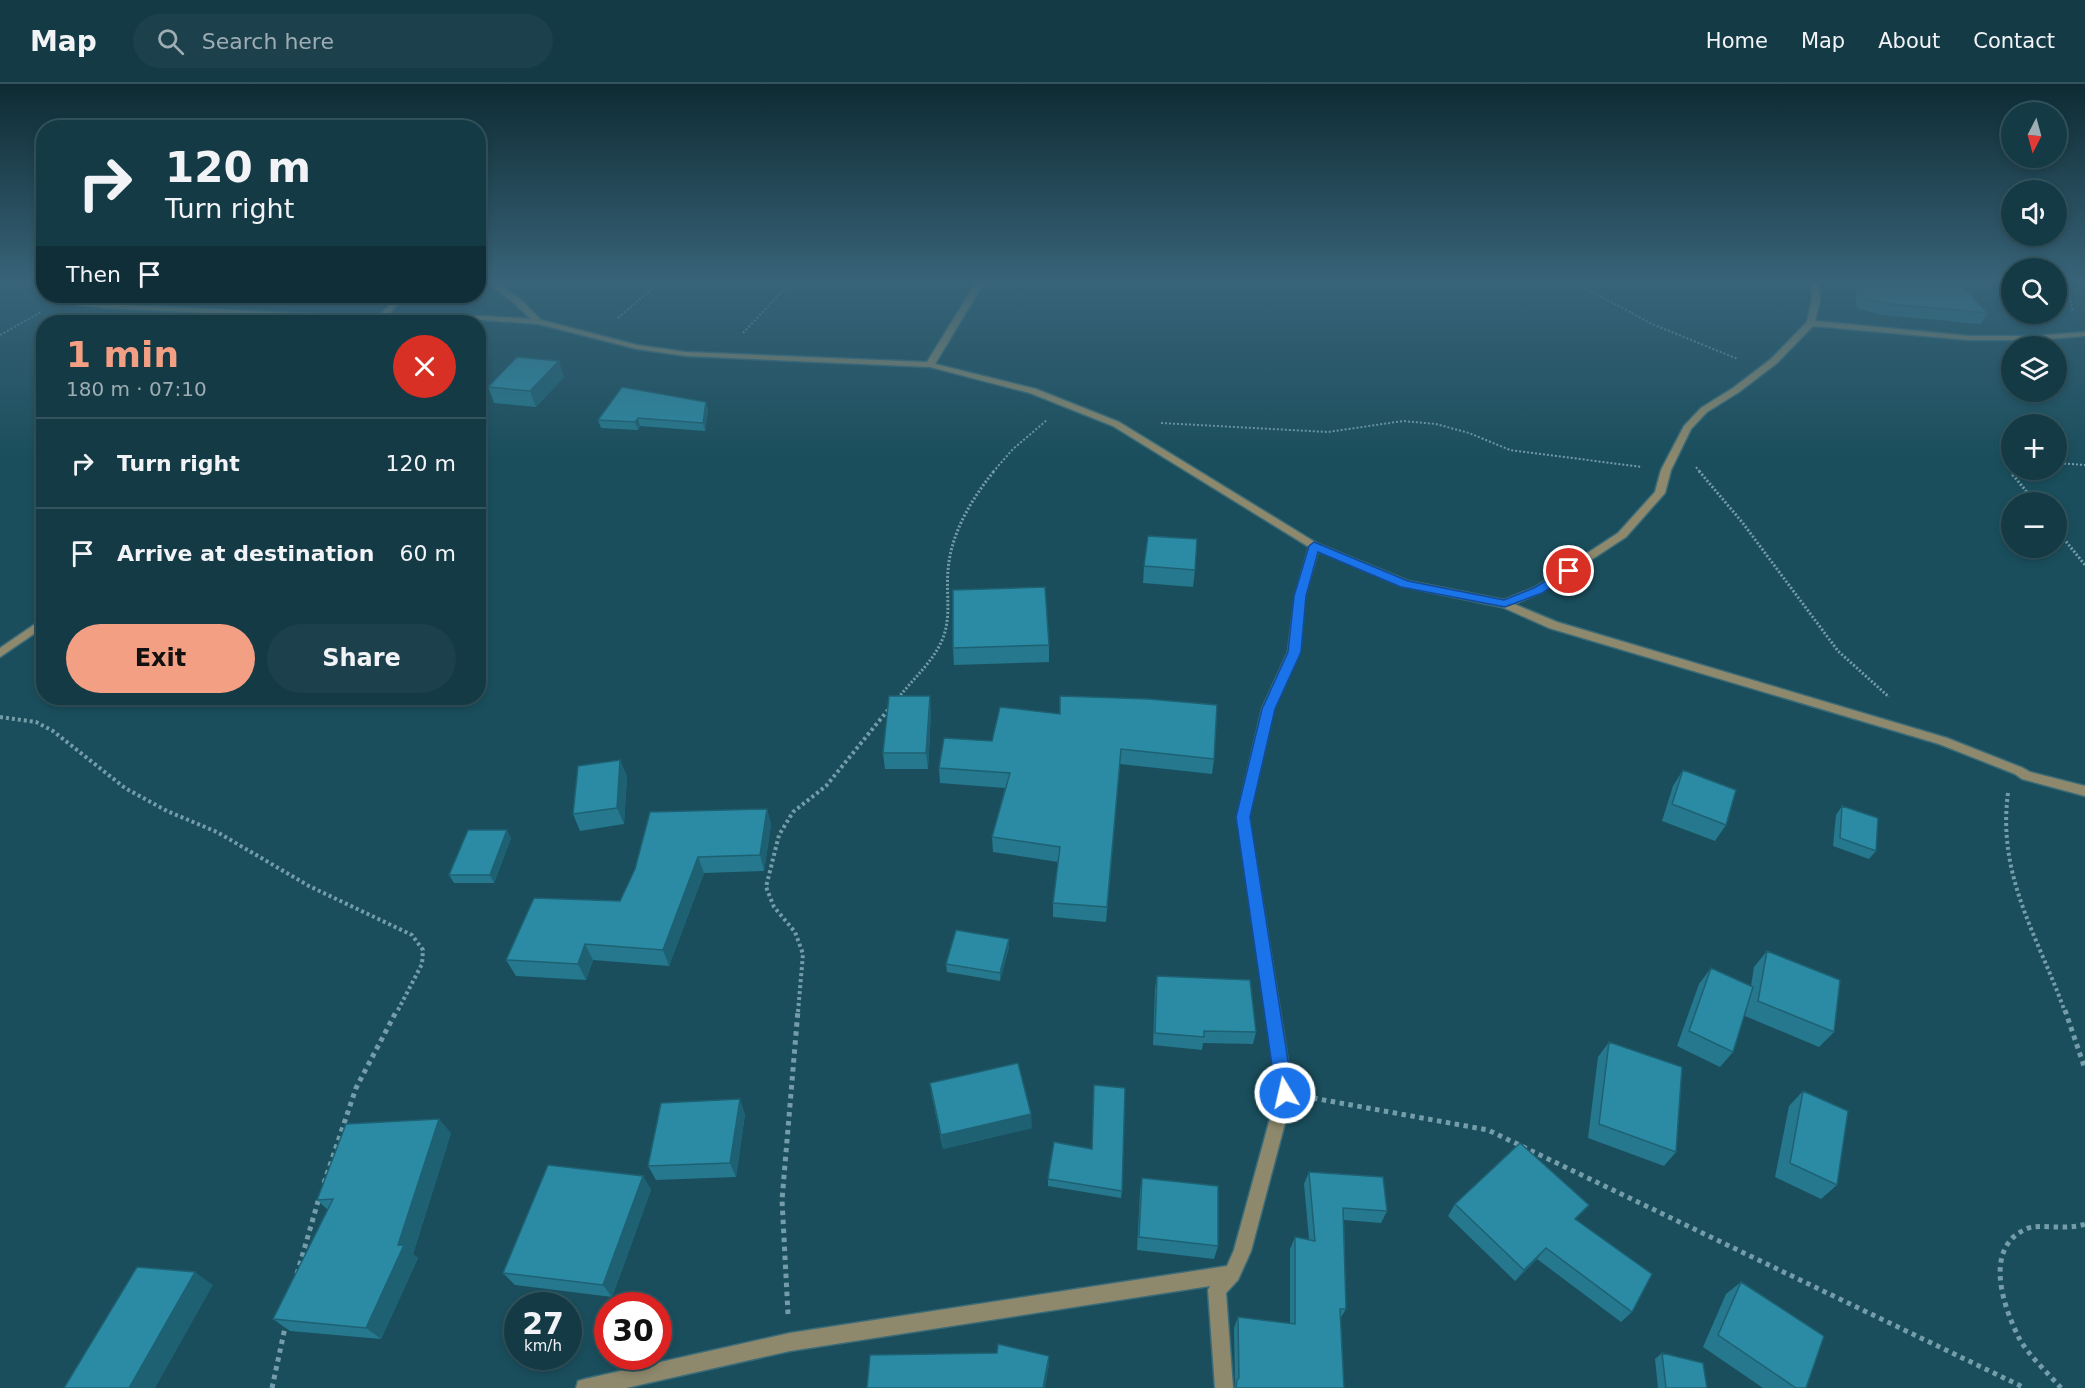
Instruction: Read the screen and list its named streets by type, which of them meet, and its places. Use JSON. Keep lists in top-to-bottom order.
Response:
{
  "north": "bottom",
  "page": {
    "header": "Map",
    "search": "Search here",
    "nav": [
      "Home",
      "Map",
      "About",
      "Contact"
    ],
    "map_buttons": ["+", "−"],
    "turn": ["120 m", "Turn right"],
    "then": "Then",
    "heading": ["1 min", "180 m · 07:10"],
    "list": [
      {
        "name": "Turn right",
        "value": "120 m"
      },
      {
        "name": "Arrive at destination",
        "value": "60 m"
      }
    ],
    "buttons": ["Exit", "Share"],
    "speed": "27 km/h",
    "limit": "30"
  }
}
